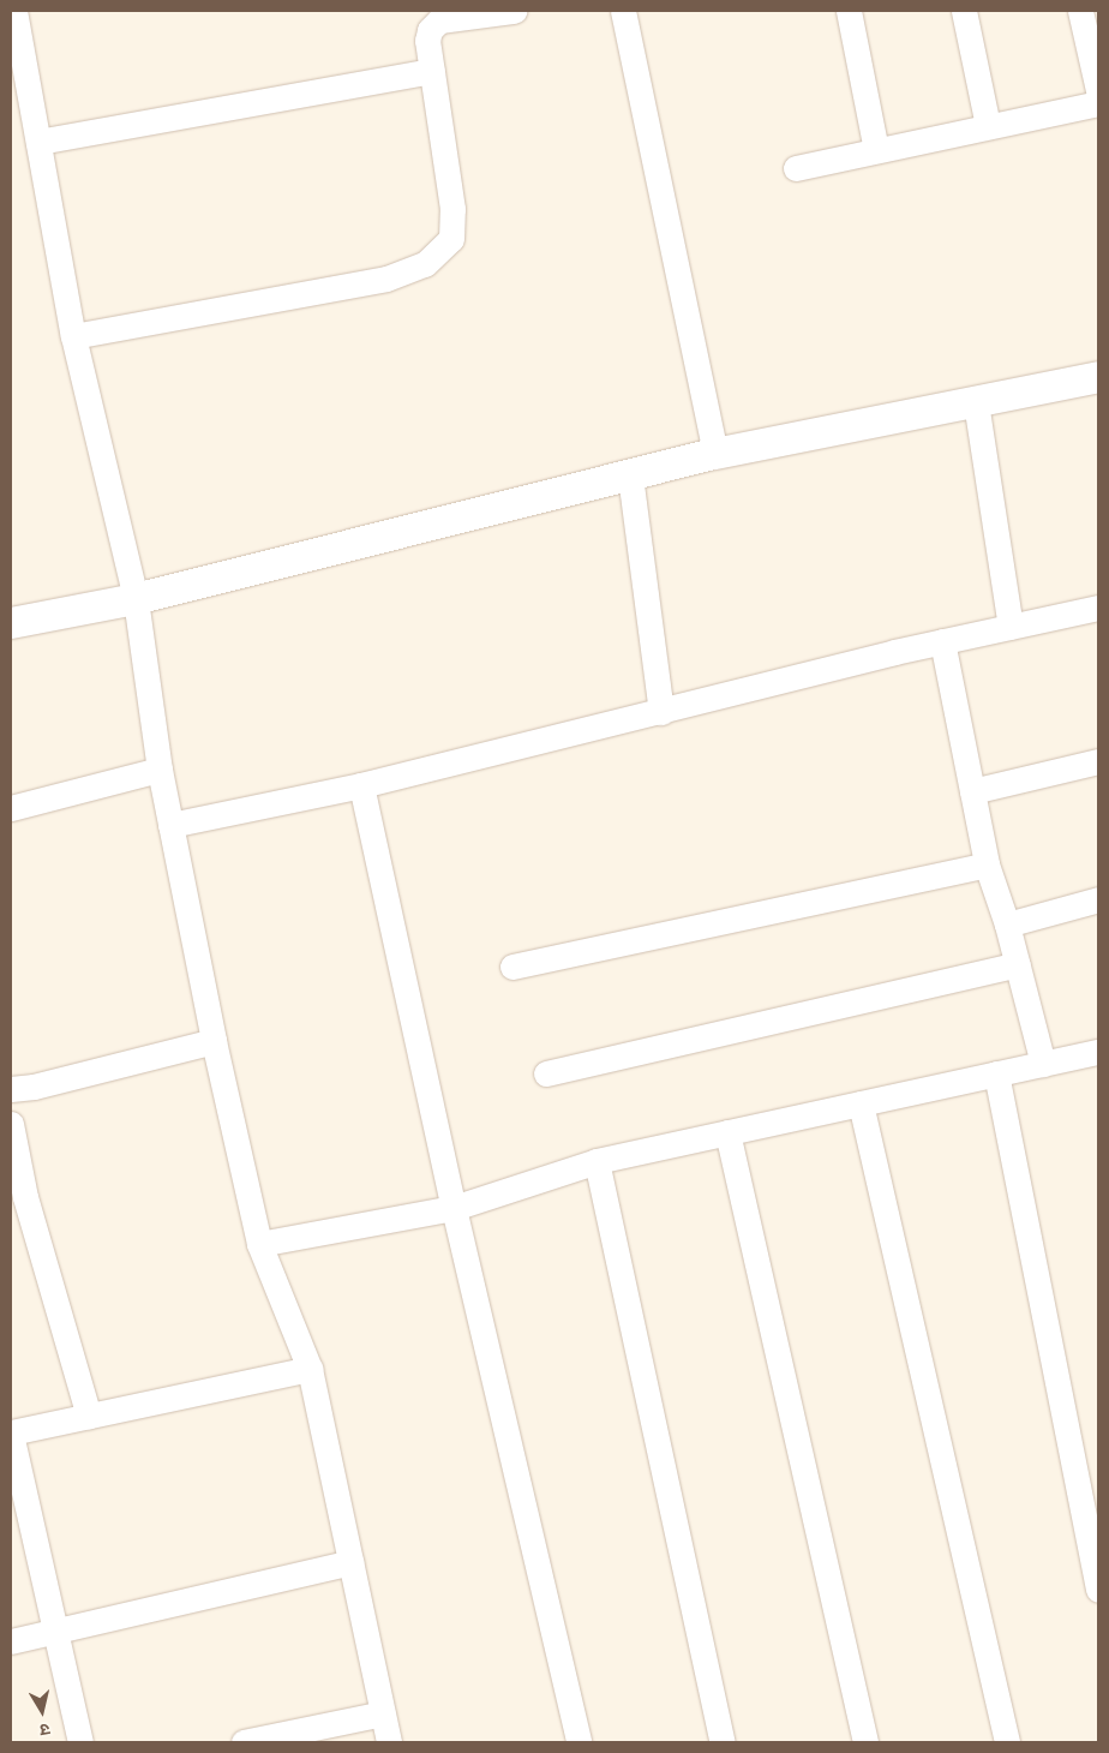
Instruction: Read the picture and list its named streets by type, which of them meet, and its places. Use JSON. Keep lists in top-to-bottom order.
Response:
{
  "north": "bottom"
}
